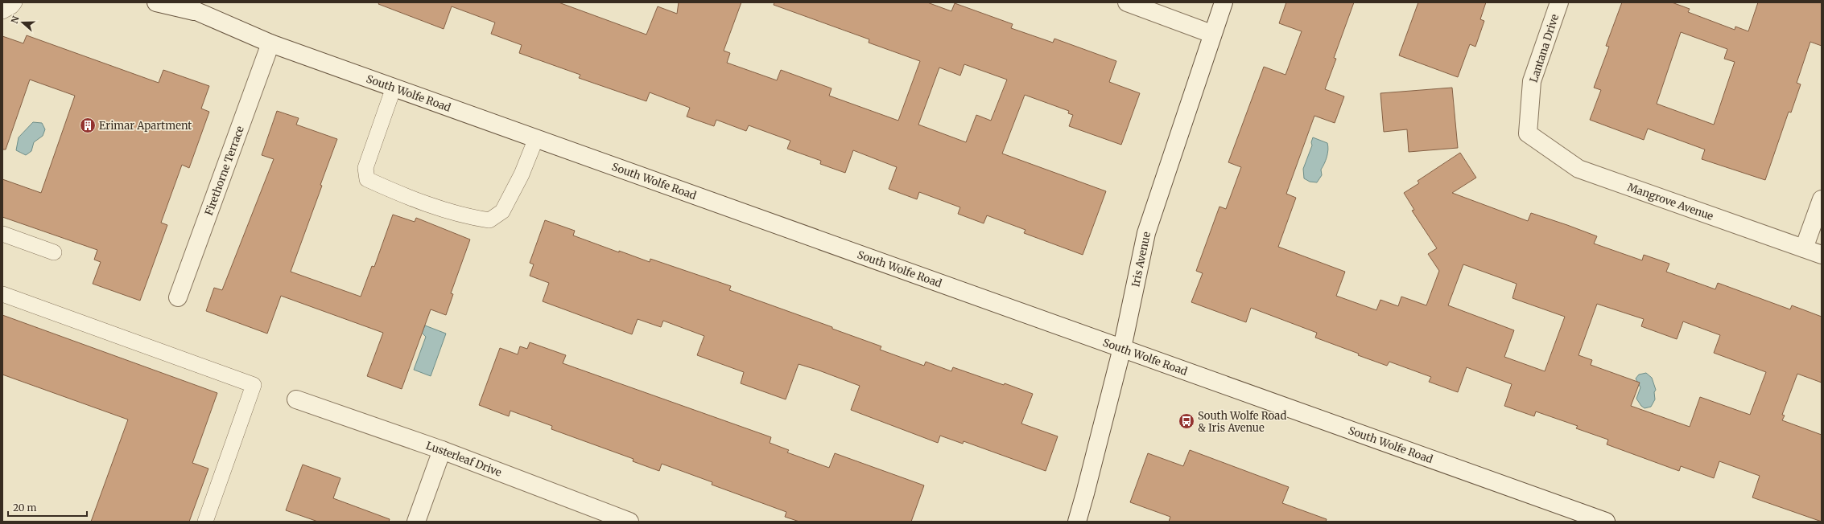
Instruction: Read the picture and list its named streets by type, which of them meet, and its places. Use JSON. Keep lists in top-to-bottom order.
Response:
{
  "streets": {
    "street": [
      "Lantana Drive",
      "South Wolfe Road",
      "Firethorne Terrace",
      "Mangrove Avenue",
      "Iris Avenue",
      "Lusterleaf Drive"
    ]
  },
  "crossings": [
    ["Lantana Drive", "Mangrove Avenue"],
    ["South Wolfe Road", "Firethorne Terrace"],
    ["South Wolfe Road", "Iris Avenue"]
  ],
  "places": {
    "building": ["Erimar Apartment"],
    "bus stop": ["South Wolfe Road & Iris Avenue"]
  },
  "scale_bar": "20 m",
  "north": "left"
}
